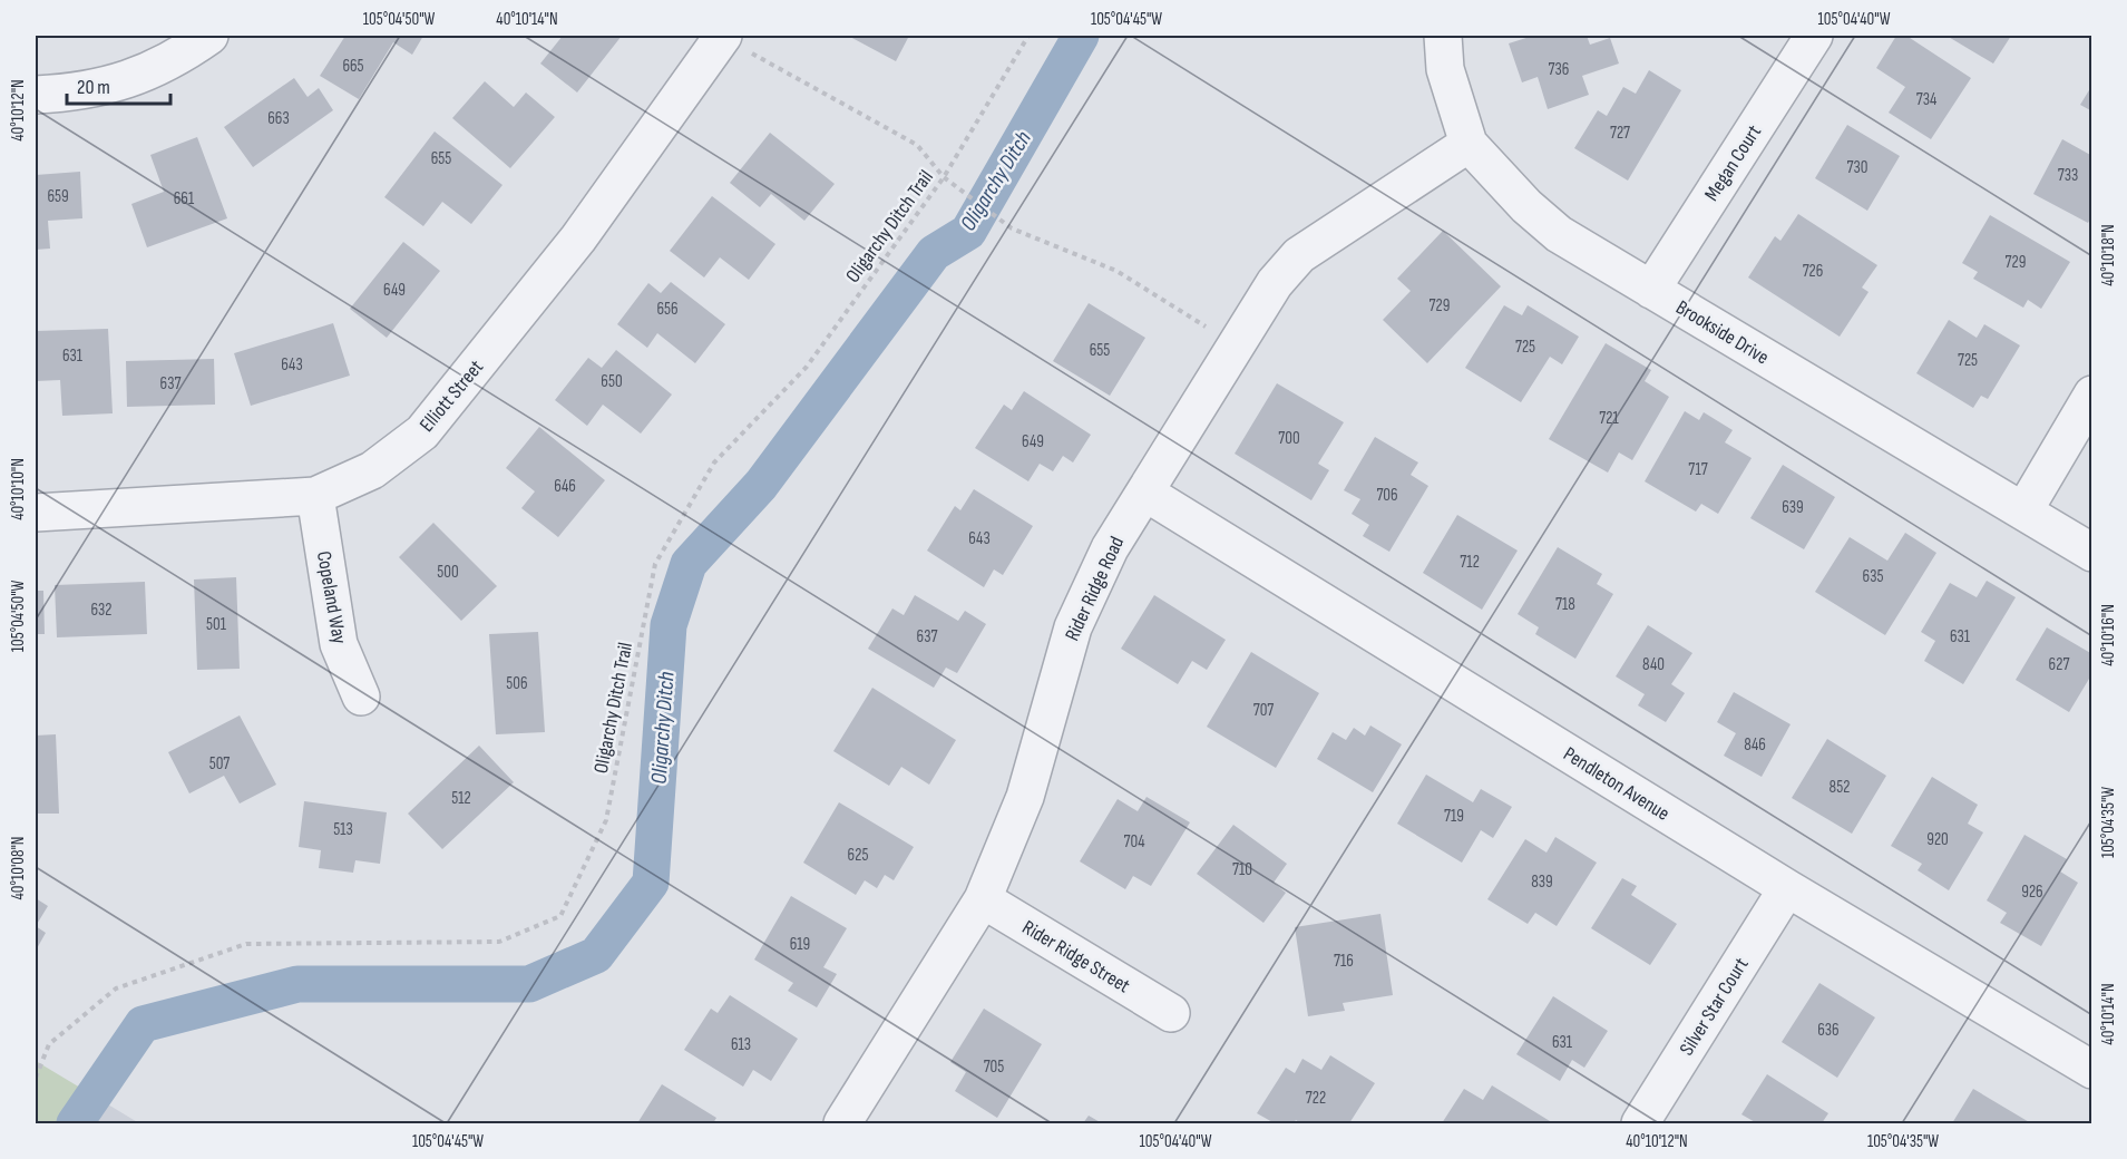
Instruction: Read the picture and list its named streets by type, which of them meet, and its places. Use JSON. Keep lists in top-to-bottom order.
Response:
{
  "streets": {
    "street": [
      "Megan Court",
      "Brookside Drive",
      "Elliott Street",
      "Rider Ridge Road",
      "Copeland Way",
      "Pendleton Avenue",
      "Rider Ridge Street",
      "Silver Star Court"
    ],
    "path": ["Oligarchy Ditch Trail"]
  },
  "crossings": [
    ["Megan Court", "Brookside Drive"],
    ["Brookside Drive", "Rider Ridge Road"],
    ["Elliott Street", "Copeland Way"],
    ["Rider Ridge Road", "Pendleton Avenue"],
    ["Rider Ridge Road", "Rider Ridge Street"],
    ["Pendleton Avenue", "Silver Star Court"]
  ],
  "water": ["Oligarchy Ditch"],
  "house_numbers": [
    "665",
    "736",
    "734",
    "663",
    "727",
    "655",
    "730",
    "733",
    "659",
    "661",
    "729",
    "726",
    "649",
    "729",
    "656",
    "725",
    "655",
    "631",
    "725",
    "643",
    "650",
    "637",
    "721",
    "700",
    "649",
    "717",
    "646",
    "706",
    "639",
    "643",
    "712",
    "500",
    "635",
    "718",
    "632",
    "501",
    "637",
    "631",
    "840",
    "627",
    "506",
    "707",
    "846",
    "507",
    "852",
    "512",
    "719",
    "513",
    "920",
    "704",
    "625",
    "710",
    "839",
    "926",
    "619",
    "716",
    "636",
    "631",
    "613",
    "705",
    "722"
  ],
  "scale_bar": "20 m",
  "coordinates": [
    "105°04'50\"W",
    "40°10'14\"N",
    "105°04'45\"W",
    "105°04'40\"W",
    "40°10'12\"N",
    "40°10'18\"N",
    "40°10'10\"N",
    "40°10'16\"N",
    "105°04'35\"W",
    "40°10'08\"N"
  ]
}
